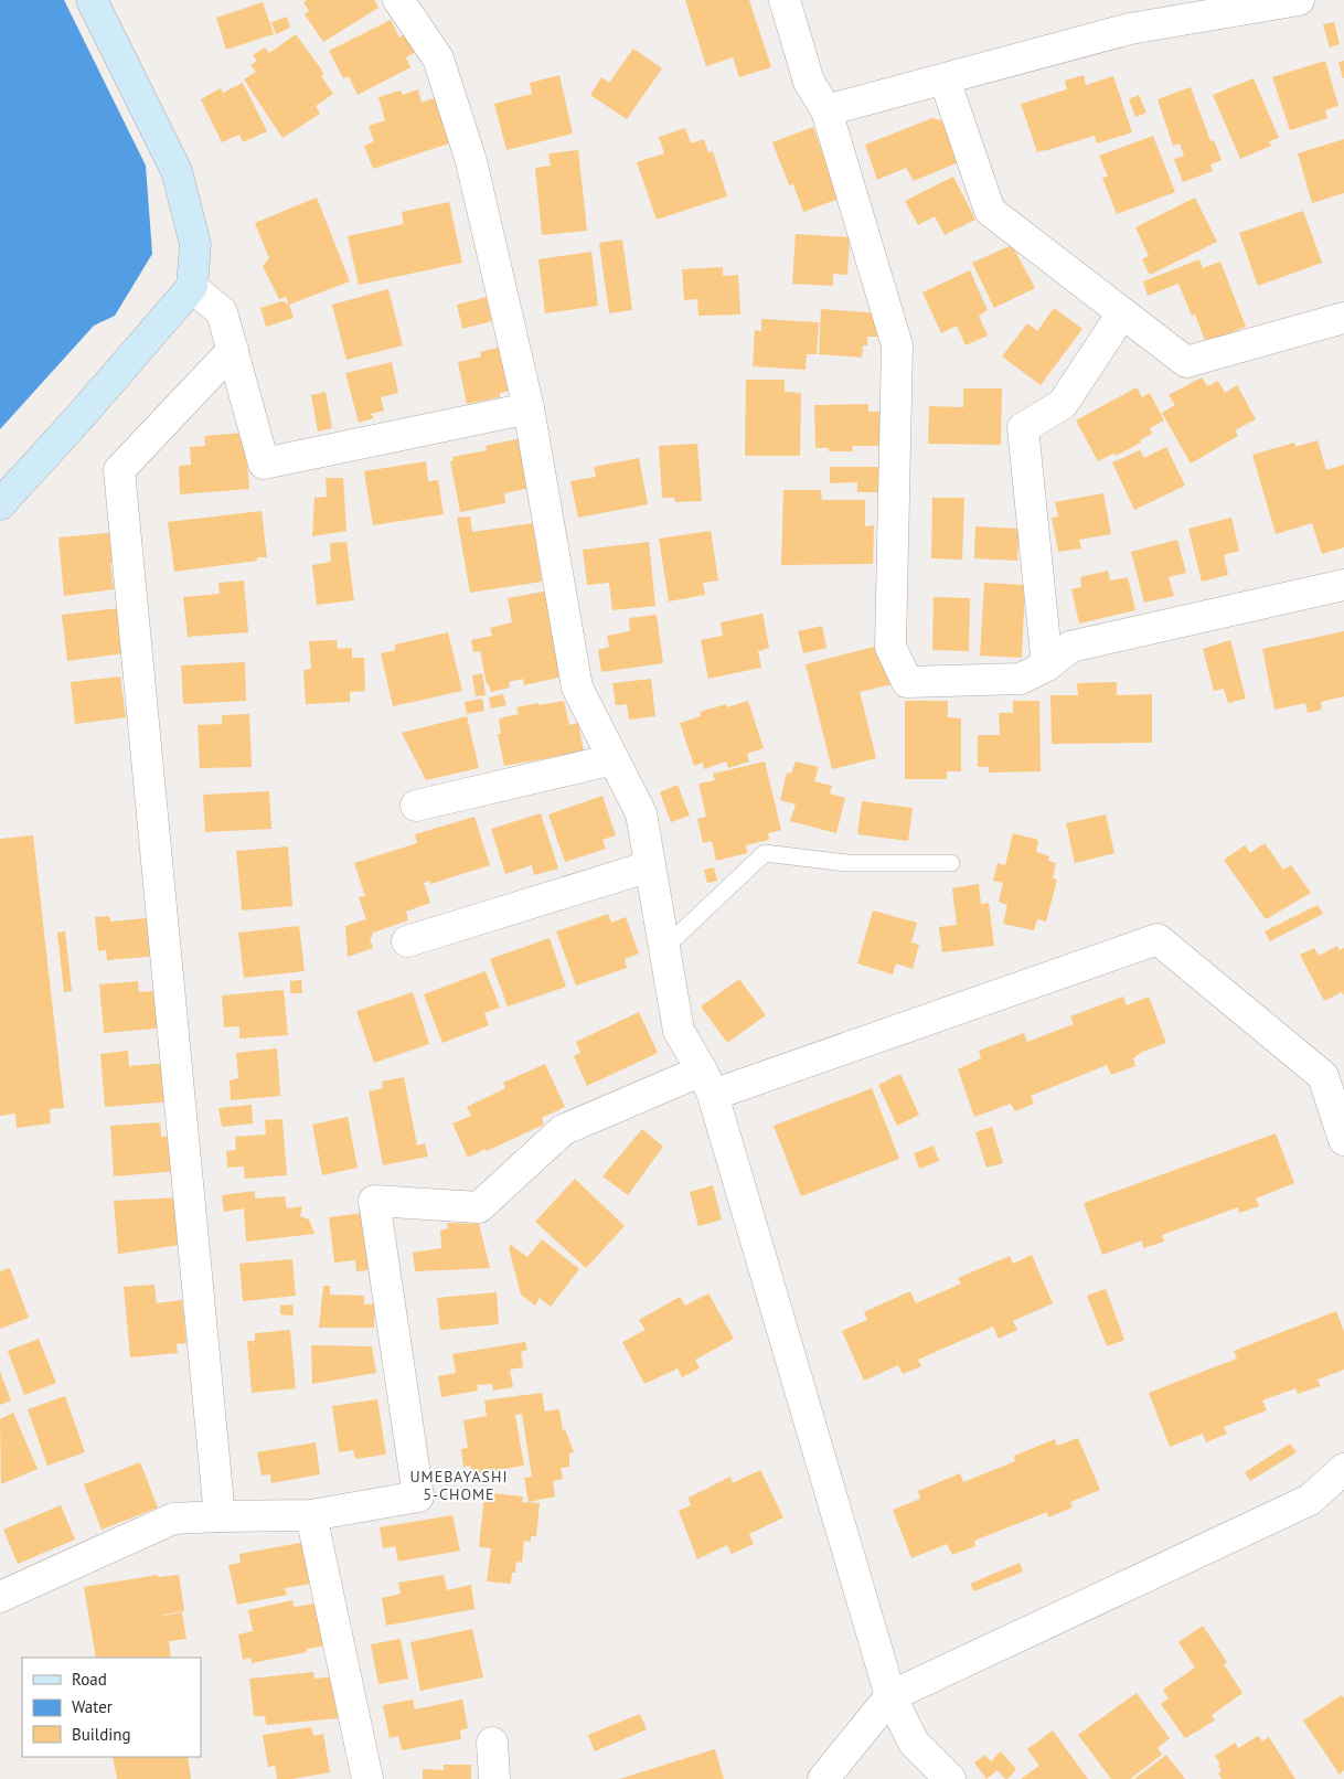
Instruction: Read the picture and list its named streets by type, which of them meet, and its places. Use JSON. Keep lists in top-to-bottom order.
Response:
{
  "districts": ["UMEBAYASHI 5-CHOME"],
  "legend": ["Road", "Water", "Building"]
}
